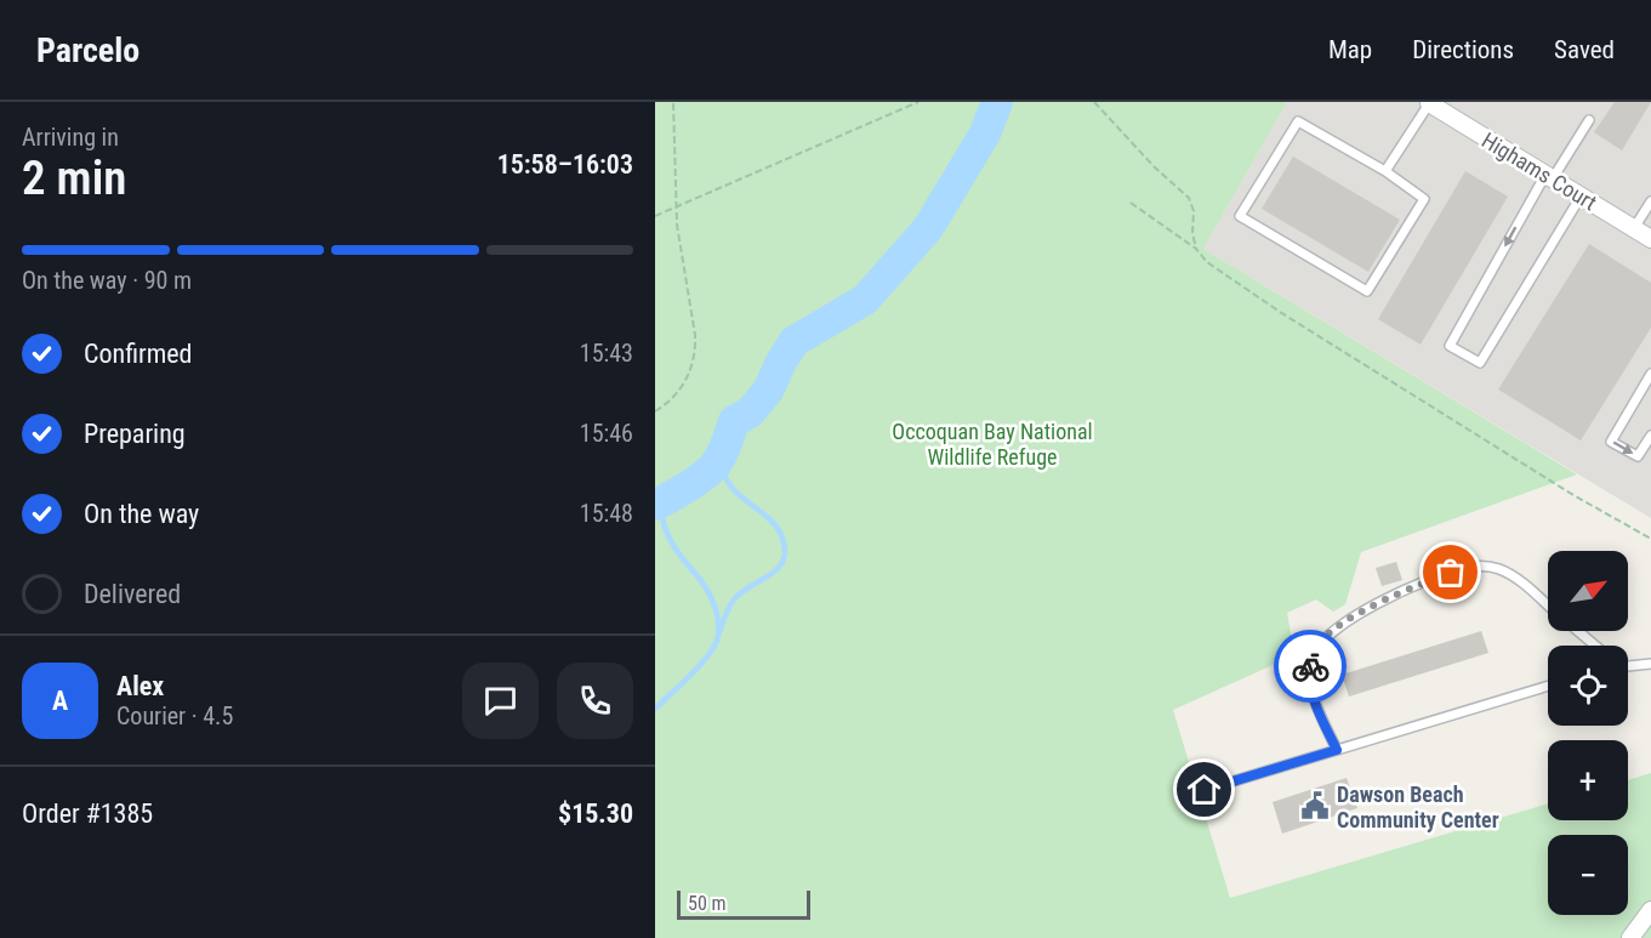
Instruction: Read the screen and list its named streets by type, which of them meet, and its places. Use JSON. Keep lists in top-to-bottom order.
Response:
{
  "streets": {
    "street": ["Highams Court"]
  },
  "parks": ["Occoquan Bay National Wildlife Refuge"],
  "places": {
    "public building": ["Dawson Beach Community Center"]
  },
  "scale_bar": "50 m",
  "north": "top right",
  "page": {
    "header": "Parcelo",
    "nav": ["Map", "Directions", "Saved"],
    "heading": ["2 min", "Arriving in", "15:58–16:03"],
    "panel": [
      "Alex",
      "Courier · 4.5",
      "Order #1385",
      "$15.30"
    ],
    "bar": "On the way · 90 m",
    "list": [
      ["Confirmed", "15:43"],
      ["Preparing", "15:46"],
      ["On the way", "15:48"],
      "Delivered"
    ],
    "map_buttons": ["+", "−"],
    "round": "A",
    "scale": "50 m"
  }
}
